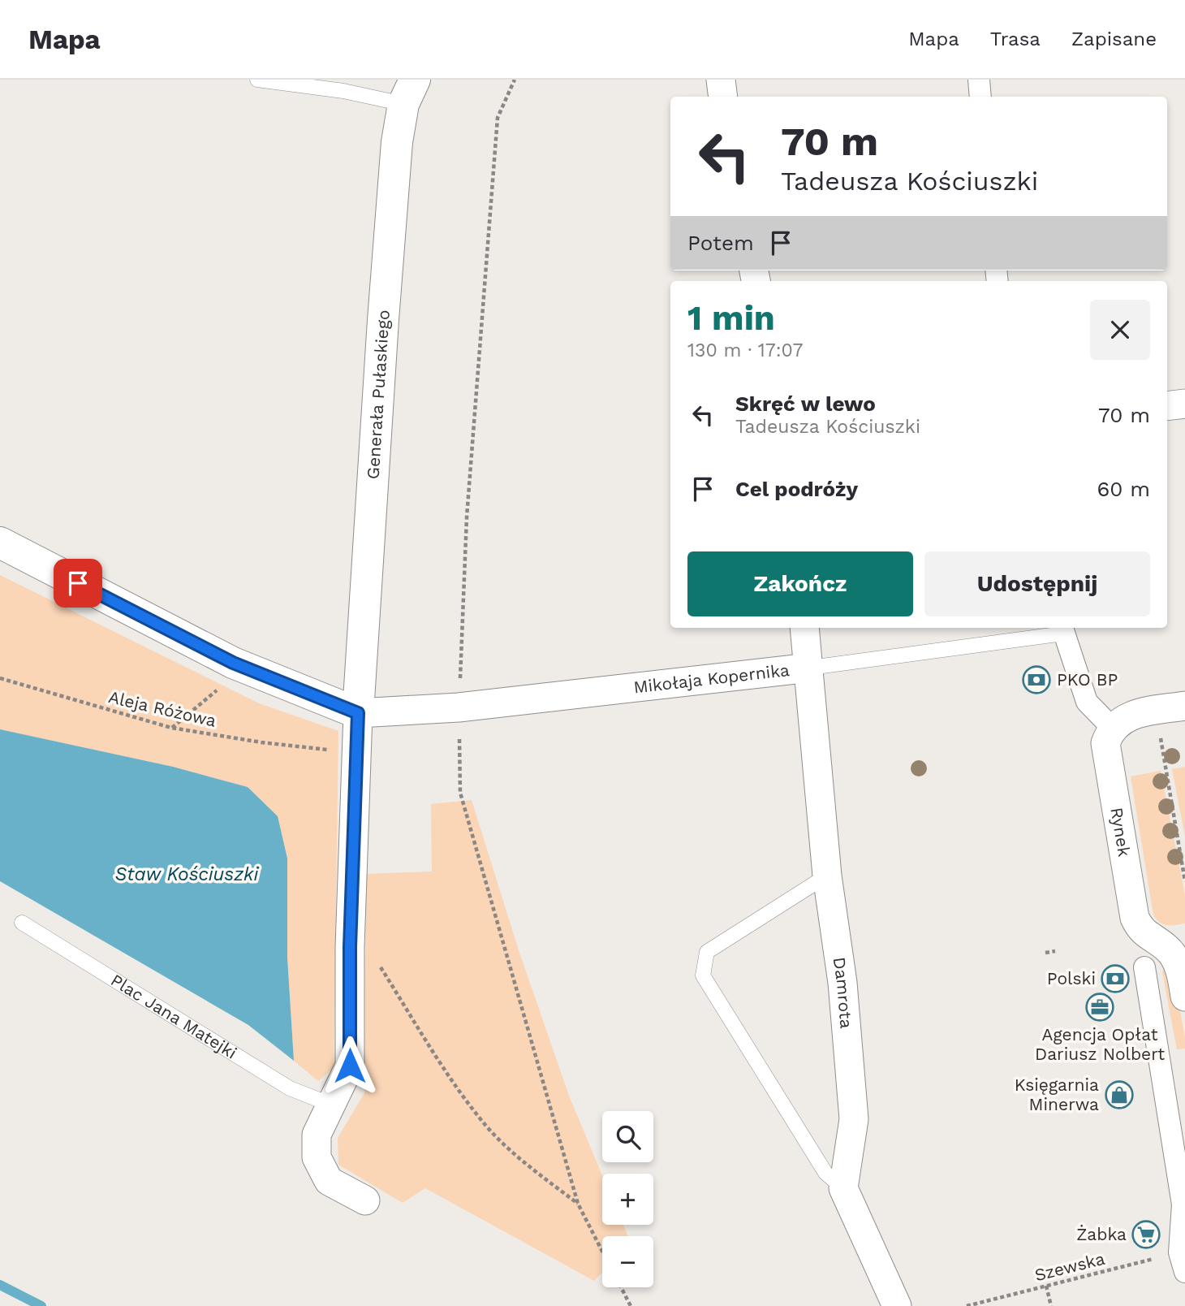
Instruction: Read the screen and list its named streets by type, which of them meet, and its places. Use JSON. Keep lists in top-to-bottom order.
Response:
{
  "streets": {
    "street": [
      "Generała Pułaskiego",
      "Mikołaja Kopernika",
      "Rynek",
      "Damrota"
    ],
    "lane": ["Plac Jana Matejki"],
    "path": ["Aleja Różowa", "Szewska"]
  },
  "crossings": [
    ["Generała Pułaskiego", "Mikołaja Kopernika"],
    ["Mikołaja Kopernika", "Damrota"]
  ],
  "water": ["Staw Kościuszki"],
  "places": {
    "bank": ["PKO BP", "Polski"],
    "office": ["Agencja Opłat Dariusz Nolbert"],
    "shop": ["Księgarnia Minerwa"],
    "supermarket": ["Żabka"]
  },
  "page": {
    "header": "Mapa",
    "nav": ["Mapa", "Trasa", "Zapisane"],
    "turn": ["70 m", "Tadeusza Kościuszki"],
    "then": "Potem",
    "heading": ["1 min", "130 m · 17:07"],
    "list": [
      {
        "name": "Skręć w lewo",
        "note": "Tadeusza Kościuszki",
        "value": "70 m"
      },
      {
        "name": "Cel podróży",
        "value": "60 m"
      }
    ],
    "buttons": ["Zakończ", "Udostępnij"],
    "map_buttons": ["+", "−"]
  }
}
